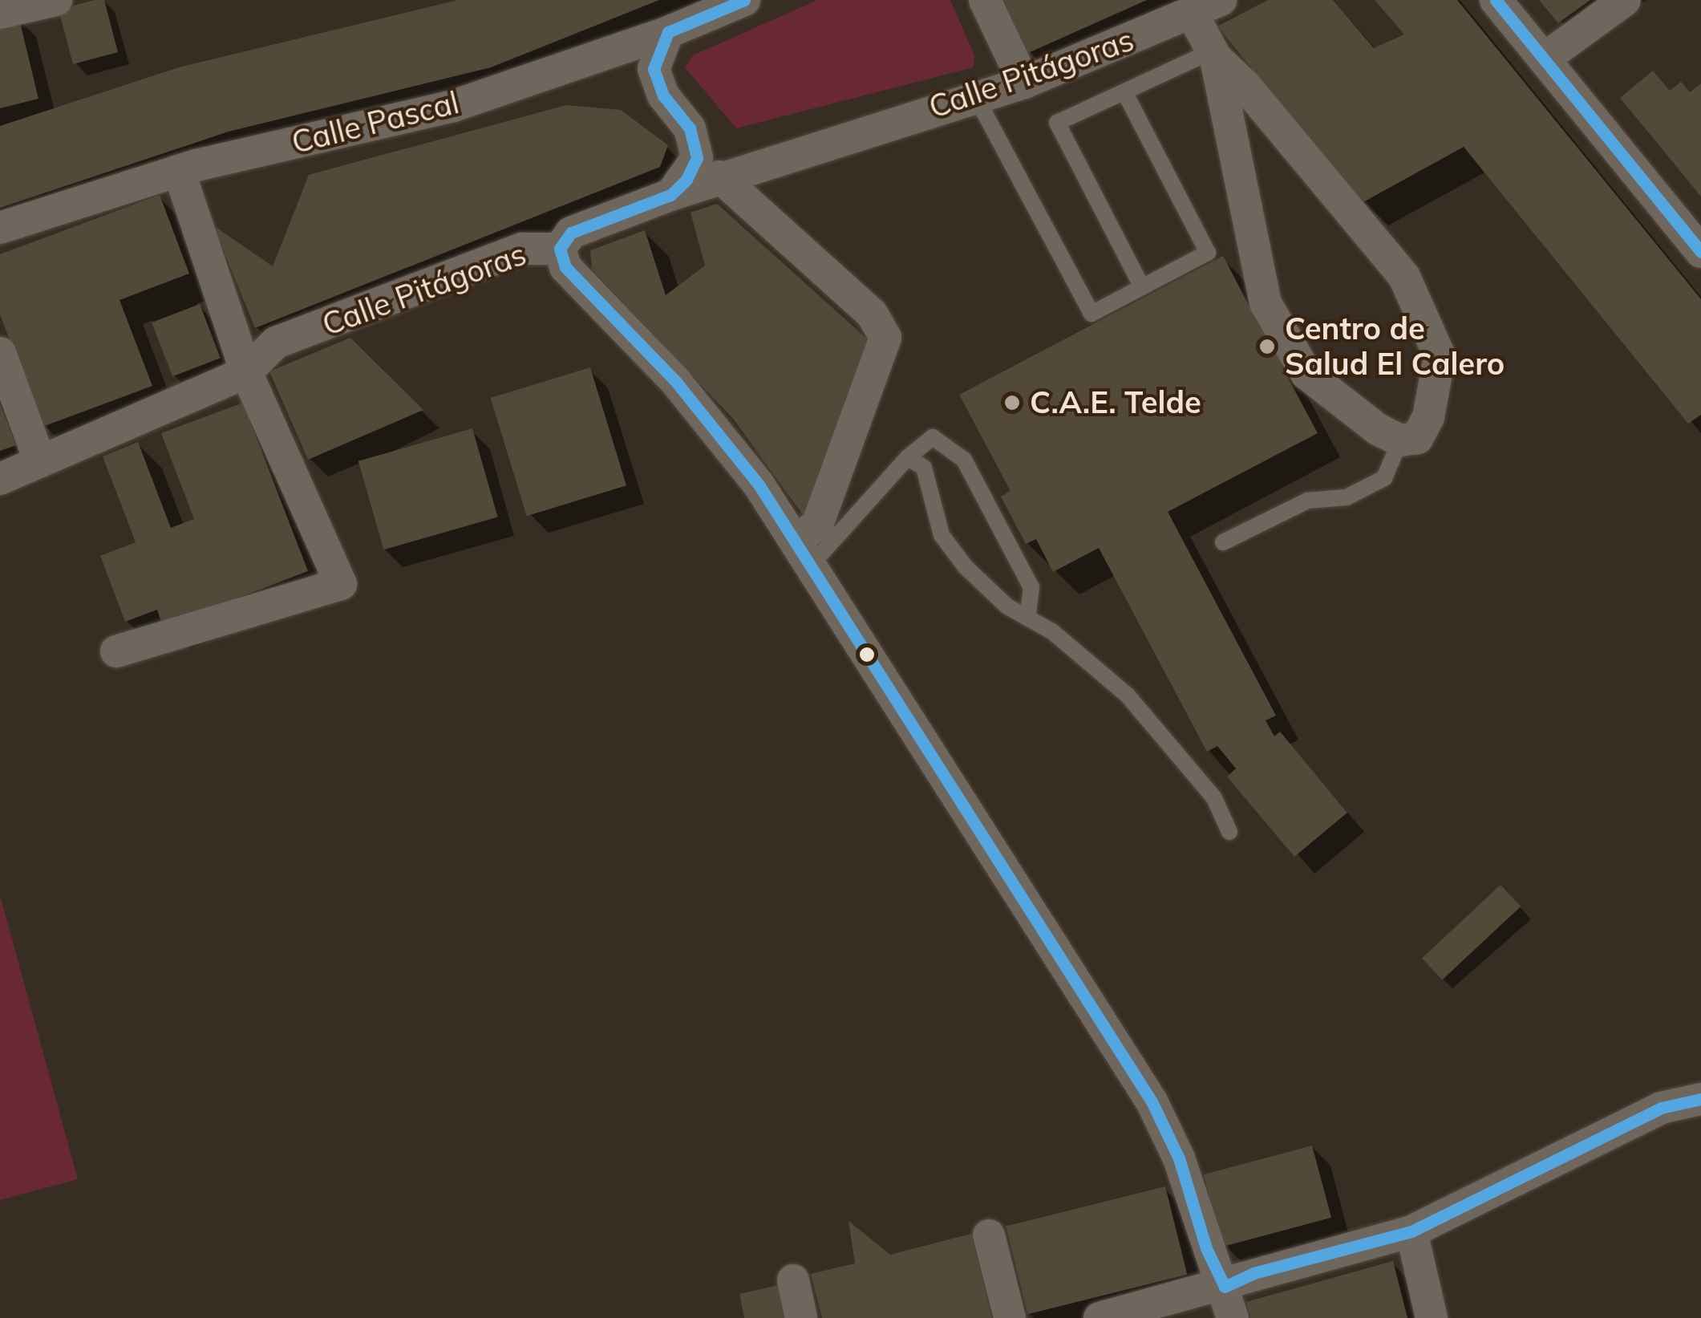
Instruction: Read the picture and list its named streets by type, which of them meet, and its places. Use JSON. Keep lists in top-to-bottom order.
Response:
{
  "streets": {
    "street": ["Calle Pitágoras", "Calle Pascal"]
  },
  "places": ["Centro de Salud El Calero", "C.A.E. Telde"]
}
